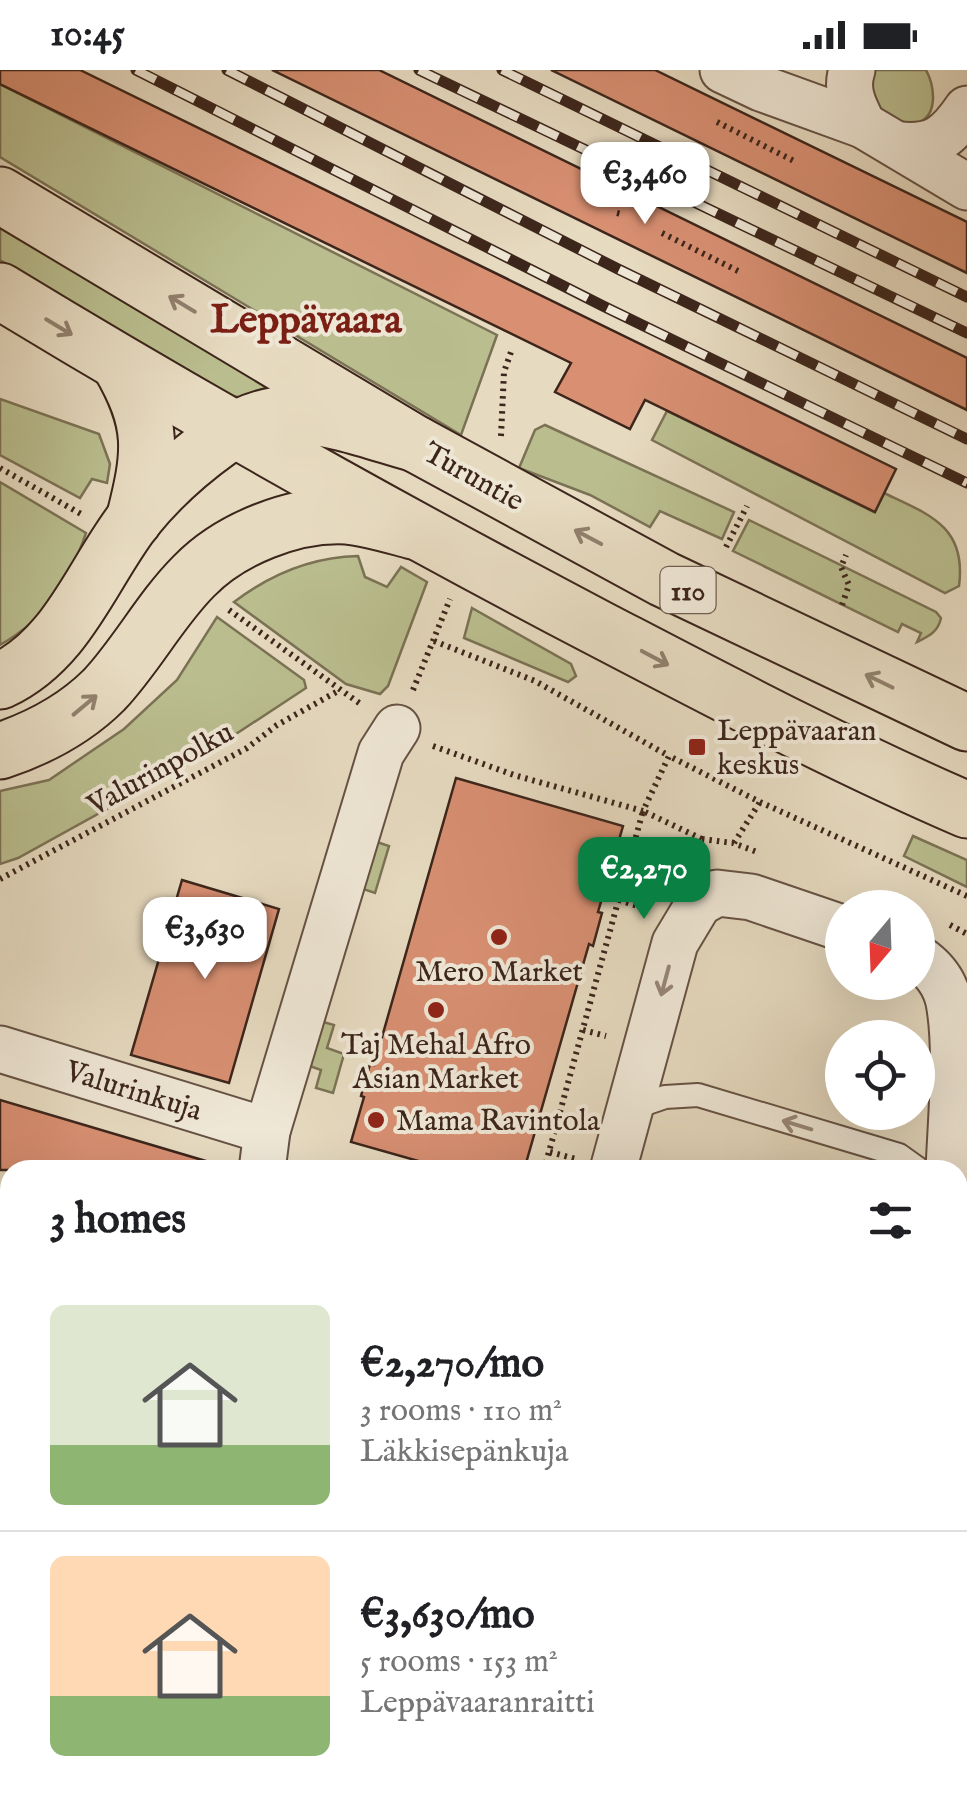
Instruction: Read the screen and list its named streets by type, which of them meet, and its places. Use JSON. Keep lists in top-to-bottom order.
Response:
{
  "streets": {
    "main road": ["Turuntie", "110"],
    "street": ["Valurinkuja"],
    "path": ["Valurinpolku"]
  },
  "districts": ["Leppävaara"],
  "places": {
    "transit": ["Leppävaaran keskus"],
    "other": ["Mero Market", "Taj Mehal Afro Asian Market", "Mama Ravintola"]
  },
  "north": "bottom",
  "page": {
    "status": "10:45",
    "price": ["€3,460", "€2,270", "€3,630"],
    "heading": "3 homes",
    "list": [
      {
        "name": "€2,270/mo",
        "note": "3 rooms · 110 m² · Läkkisepänkuja"
      },
      {
        "name": "€3,630/mo",
        "note": "5 rooms · 153 m² · Leppävaaranraitti"
      }
    ]
  }
}
